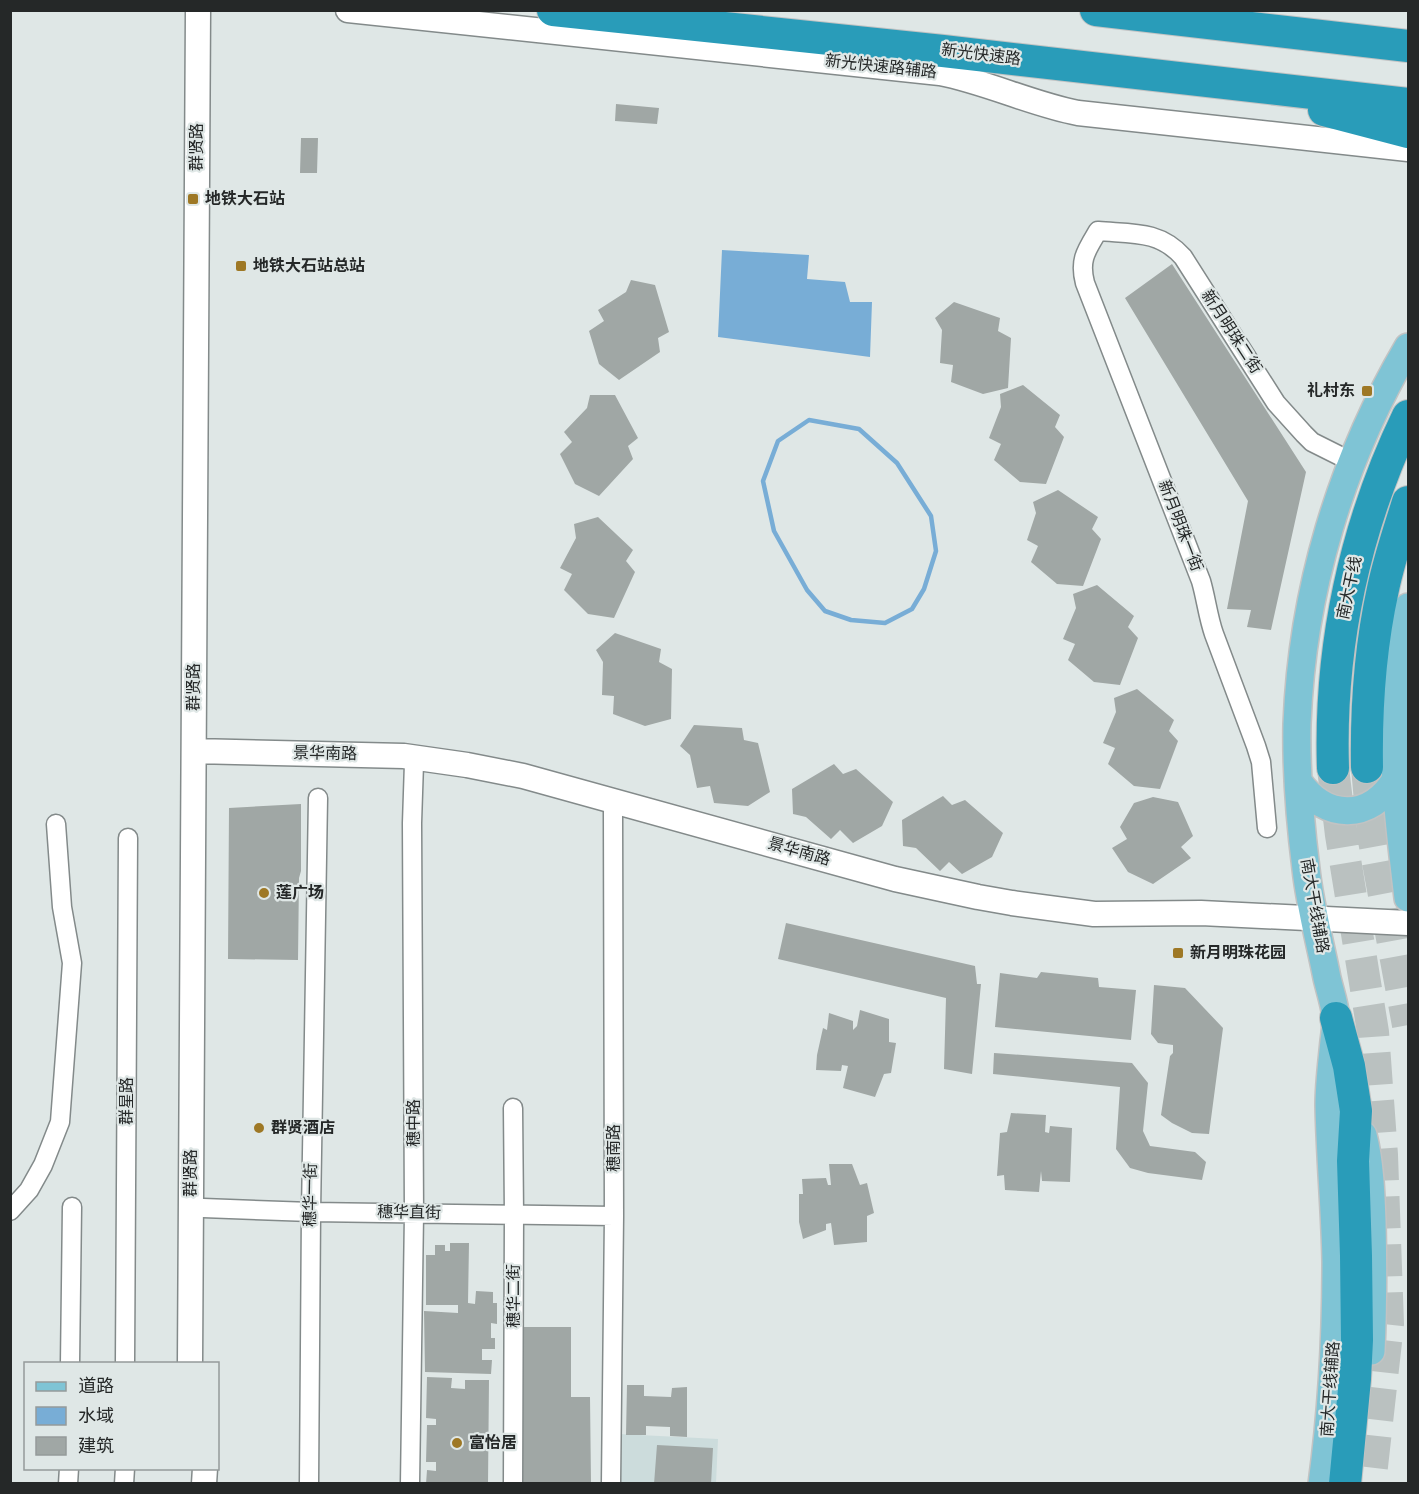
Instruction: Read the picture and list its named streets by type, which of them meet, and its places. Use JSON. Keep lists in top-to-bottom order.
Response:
{
  "streets": {
    "highway": ["新光快速路", "南大干线"],
    "main road": [
      "新光快速路辅路",
      "群贤路",
      "景华南路",
      "南大干线辅路"
    ],
    "street": [
      "新月明珠二街",
      "新月明珠一街",
      "群星路",
      "穗中路",
      "穗南路",
      "穗华一街",
      "穗华直街",
      "穗华二街"
    ]
  },
  "crossings": [
    ["群贤路", "景华南路"],
    ["群贤路", "穗华直街"],
    ["新月明珠二街", "新月明珠一街"],
    ["新月明珠二街", "南大干线辅路"],
    ["景华南路", "南大干线辅路"],
    ["穗中路", "穗华直街"],
    ["穗南路", "穗华直街"],
    ["穗华一街", "穗华直街"],
    ["穗华直街", "穗华二街"]
  ],
  "places": {
    "transit": [
      "地铁大石站",
      "地铁大石站总站",
      "礼村东",
      "新月明珠花园"
    ],
    "other": ["莲广场", "群贤酒店", "富怡居"]
  },
  "legend": ["道路", "水域", "建筑"]
}
